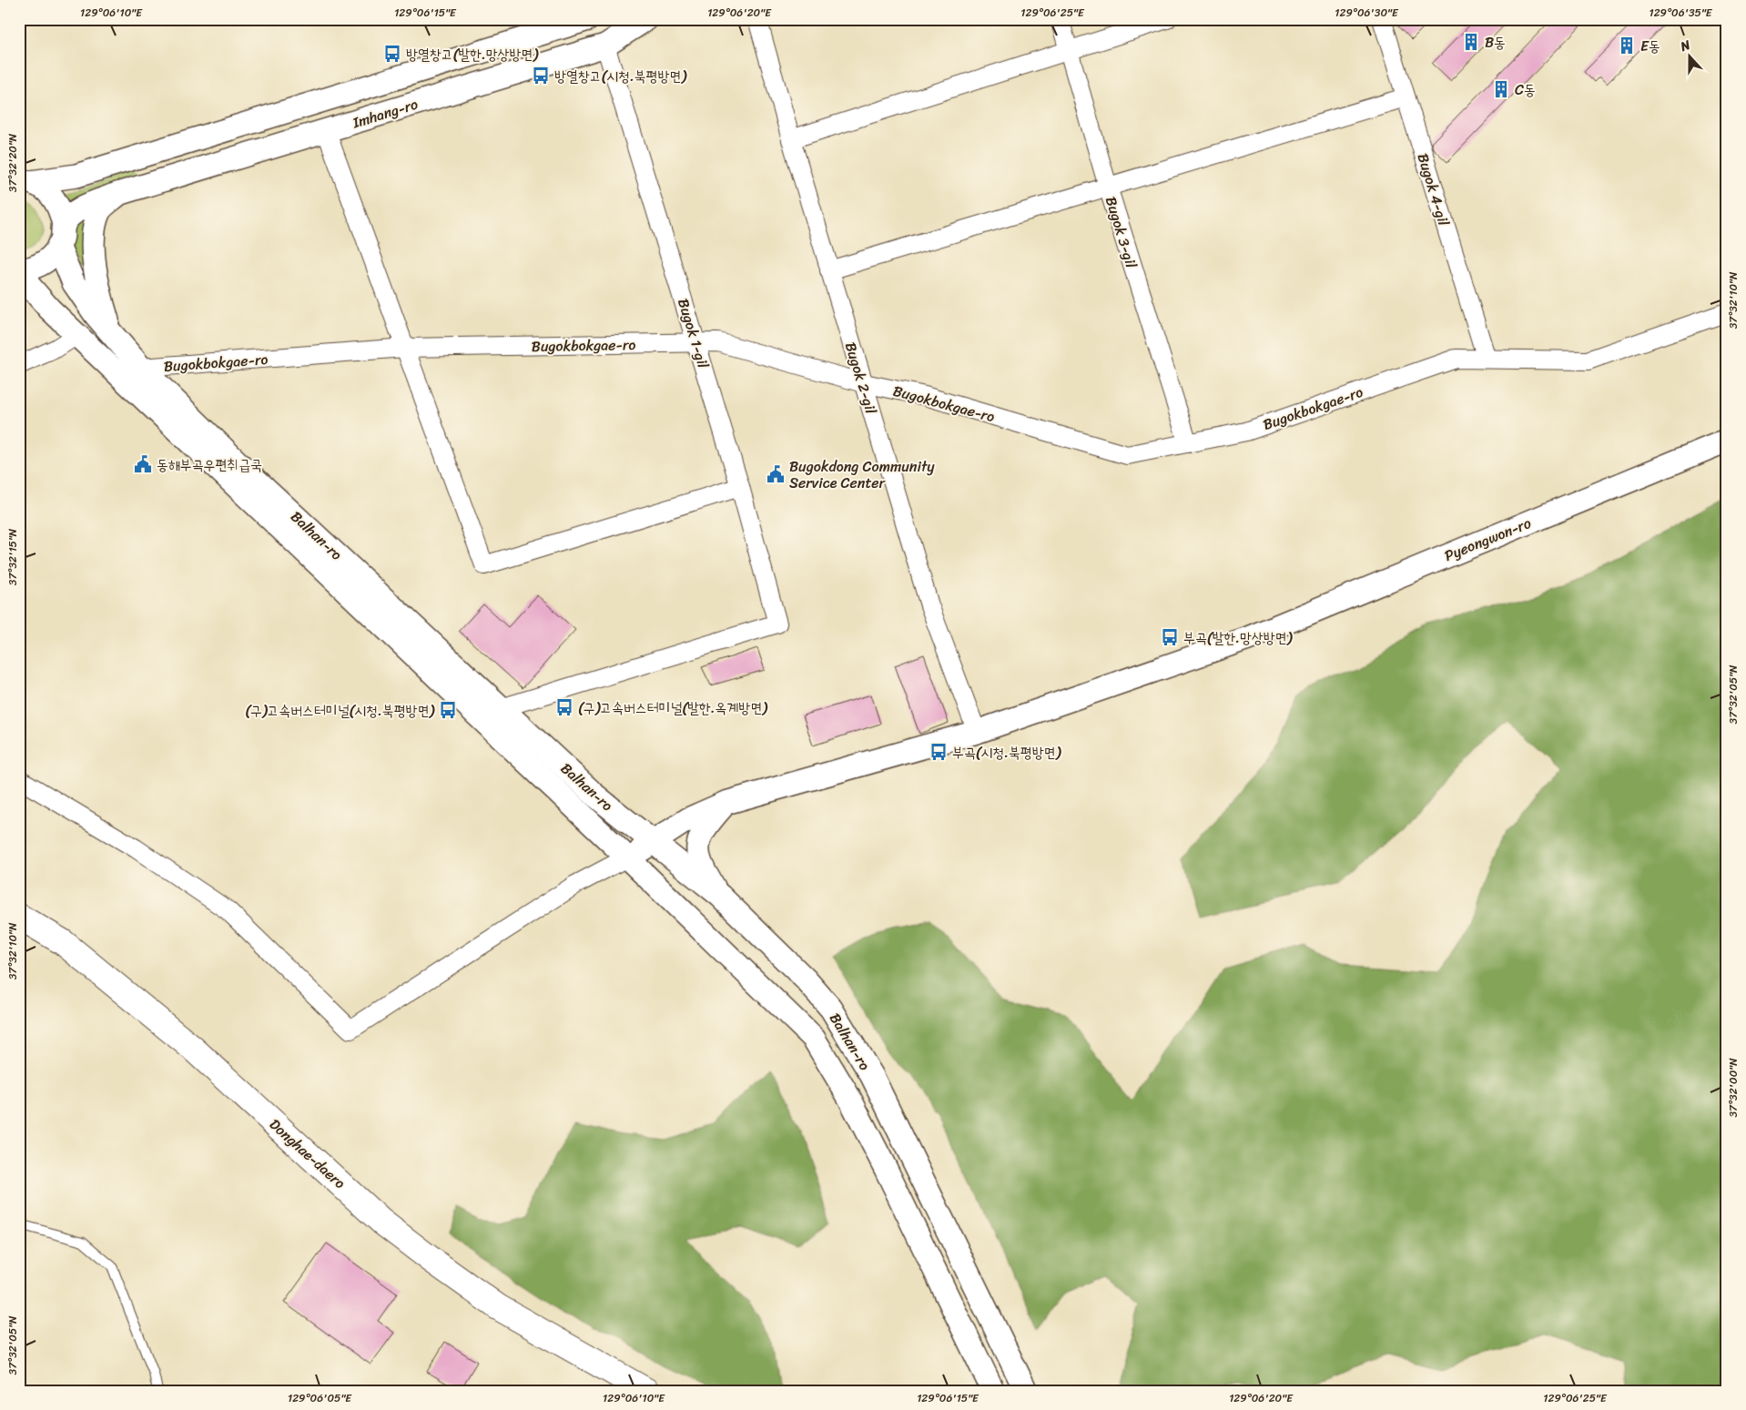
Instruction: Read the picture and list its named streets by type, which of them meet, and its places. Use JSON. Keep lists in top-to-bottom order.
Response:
{
  "streets": {
    "main road": ["Donghae-daero"],
    "street": [
      "Imhang-ro",
      "Bugok 4-gil",
      "Bugok 3-gil",
      "Bugok 1-gil",
      "Bugokbokgae-ro",
      "Bugok 2-gil",
      "Balhan-ro",
      "Pyeongwon-ro"
    ]
  },
  "crossings": [
    ["Imhang-ro", "Bugok 1-gil"],
    ["Imhang-ro", "Balhan-ro"],
    ["Bugok 4-gil", "Bugokbokgae-ro"],
    ["Bugok 3-gil", "Bugokbokgae-ro"],
    ["Bugok 1-gil", "Bugokbokgae-ro"],
    ["Bugok 1-gil", "Balhan-ro"],
    ["Bugokbokgae-ro", "Bugok 2-gil"],
    ["Bugokbokgae-ro", "Balhan-ro"],
    ["Bugok 2-gil", "Pyeongwon-ro"],
    ["Balhan-ro", "Pyeongwon-ro"]
  ],
  "places": {
    "building": ["B동", "E동", "C동"],
    "bus stop": [
      "방열창고(발한.망상방면)",
      "방열창고(시청.북평방면)",
      "부곡(발한.망상방면)",
      "(구)고속버스터미널(발한.옥계방면)",
      "(구)고속버스터미널(시청.북평방면)",
      "부곡(시청.북평방면)"
    ],
    "public building": ["동해부곡우편취급국", "Bugokdong Community Service Center"]
  },
  "north": "top",
  "coordinates": [
    "129°06'10\"E",
    "129°06'15\"E",
    "129°06'20\"E",
    "129°06'25\"E",
    "129°06'30\"E",
    "129°06'35\"E",
    "37°32'20\"N",
    "37°32'10\"N",
    "37°32'15\"N",
    "37°32'05\"N",
    "37°32'00\"N",
    "129°06'05\"E"
  ]
}
